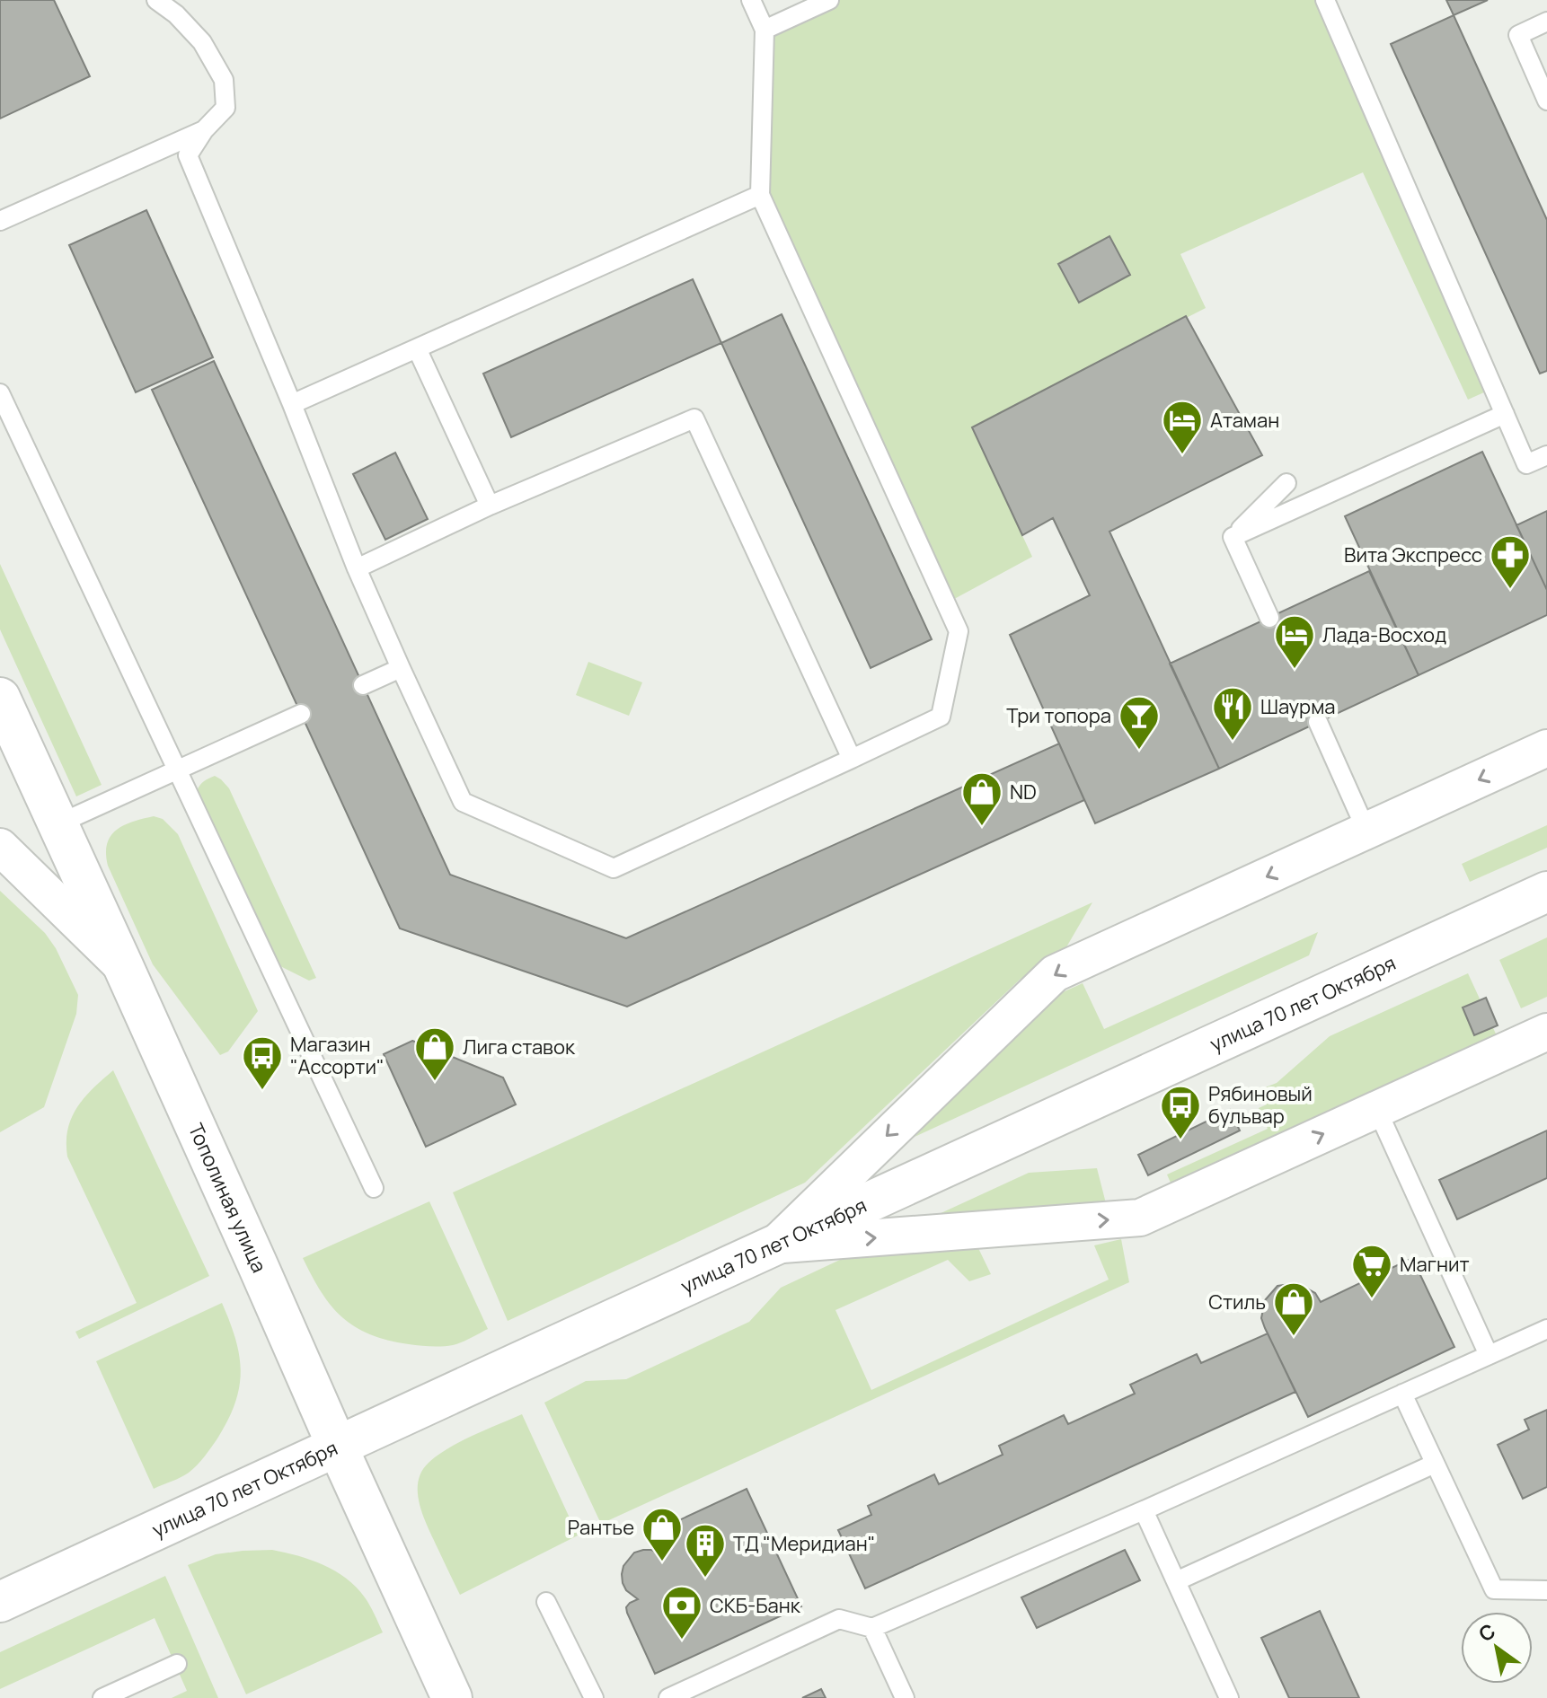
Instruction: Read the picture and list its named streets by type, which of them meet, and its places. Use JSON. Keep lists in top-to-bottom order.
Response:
{
  "streets": {
    "main road": ["улица 70 лет Октября", "Тополиная улица"]
  },
  "crossings": [
    ["улица 70 лет Октября", "Тополиная улица"]
  ],
  "places": {
    "hotel": ["Атаман", "Лада-Восход"],
    "pharmacy": ["Вита Экспресс"],
    "restaurant": ["Шаурма"],
    "bar": ["Три топора"],
    "shop": [
      "ND",
      "Лига ставок",
      "Стиль",
      "Рантье"
    ],
    "bus stop": ["Магазин \"Ассорти\"", "Рябиновый бульвар"],
    "supermarket": ["Магнит"],
    "building": ["ТД \"Меридиан\""],
    "bank": ["СКБ-Банк"]
  },
  "north": "top left"
}
